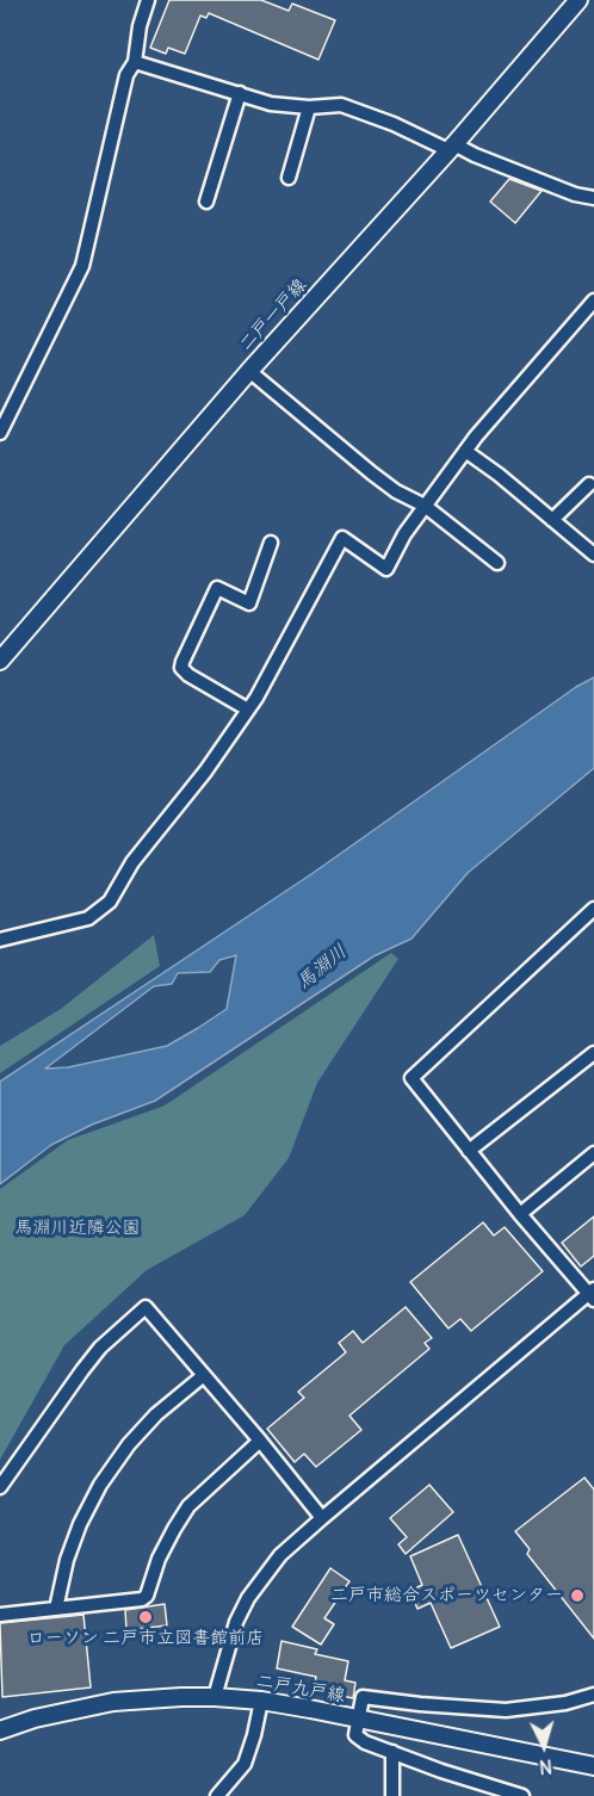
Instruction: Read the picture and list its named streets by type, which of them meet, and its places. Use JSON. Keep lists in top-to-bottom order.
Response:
{
  "streets": {
    "main road": ["二戸一戸線", "二戸九戸線"]
  },
  "water": ["馬淵川"],
  "parks": ["馬淵川近隣公園"],
  "places": ["二戸市総合スポーツセンター", "ローソン 二戸市立図書館前店"],
  "north": "bottom"
}
